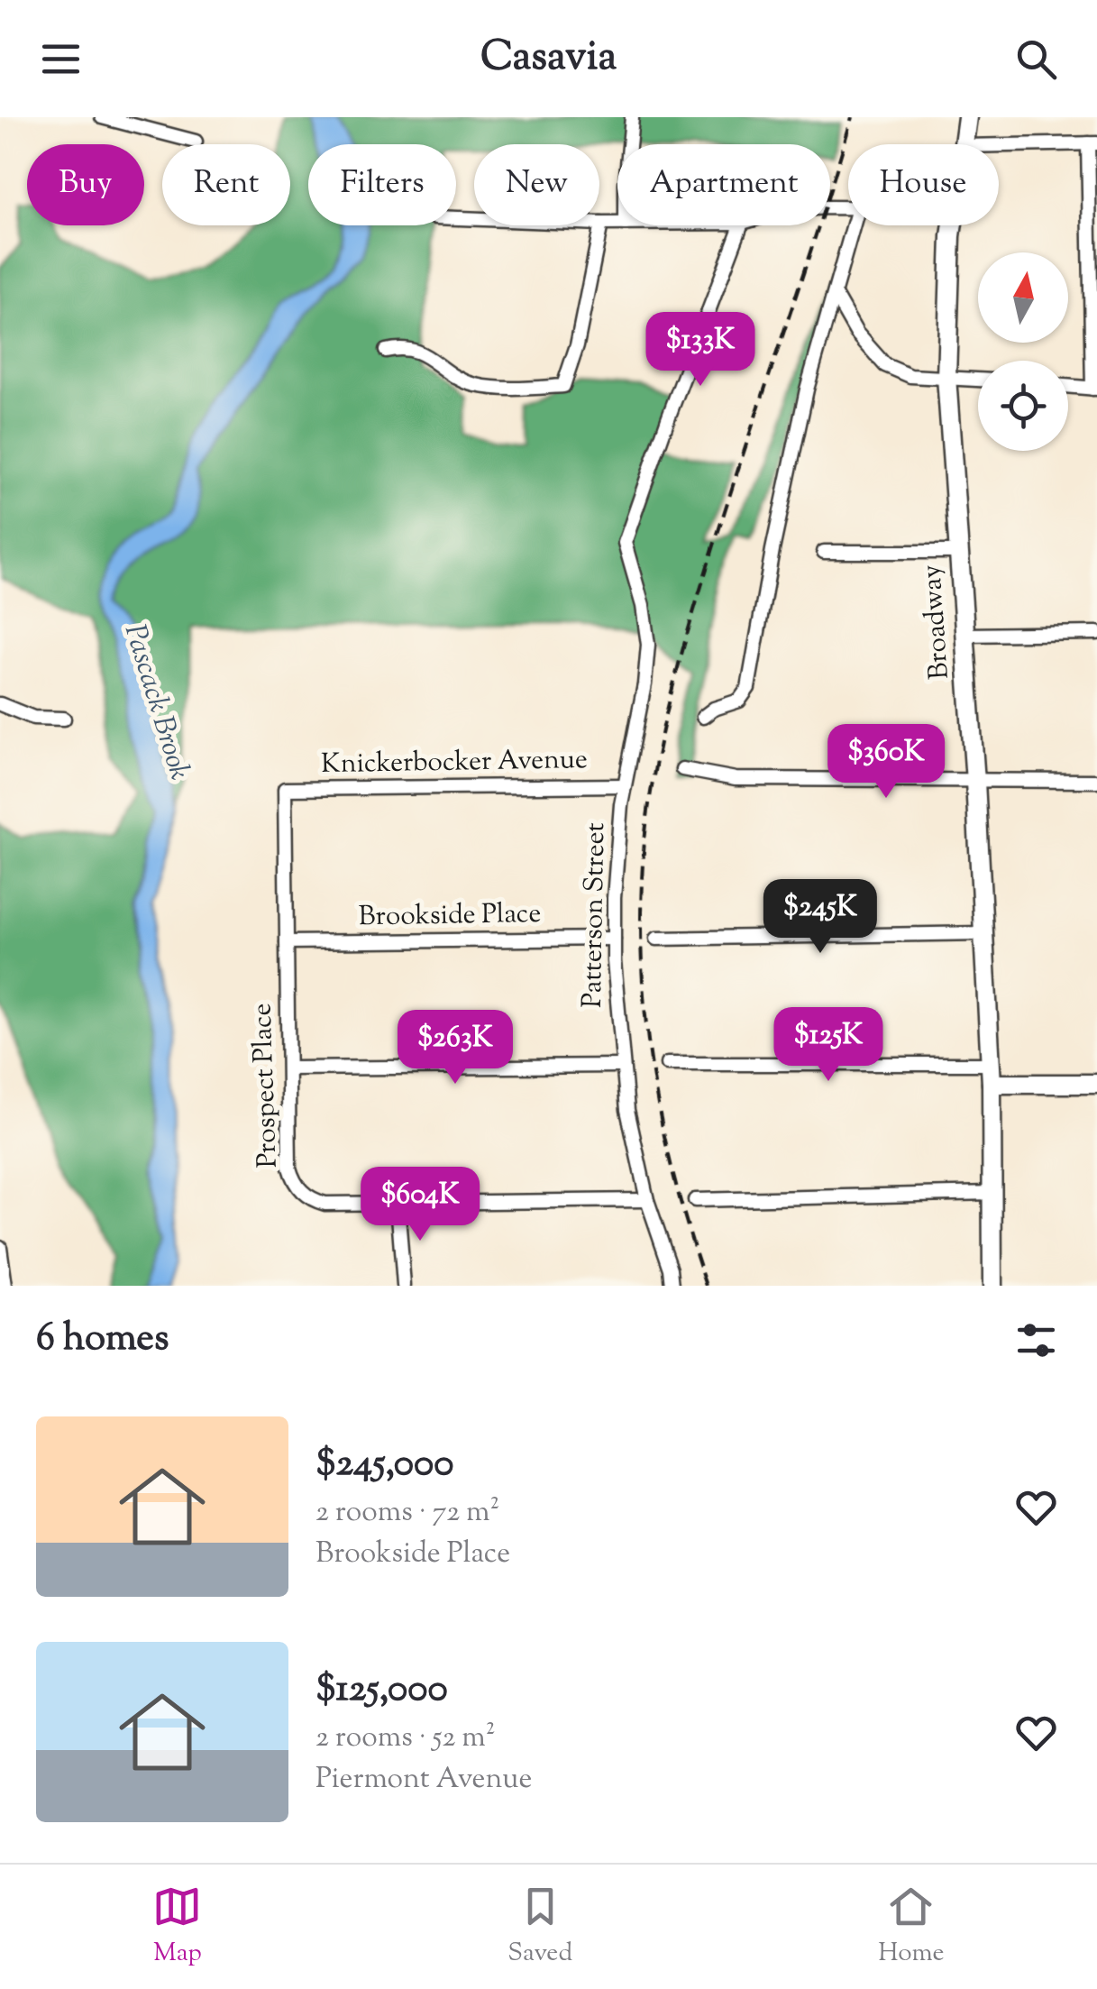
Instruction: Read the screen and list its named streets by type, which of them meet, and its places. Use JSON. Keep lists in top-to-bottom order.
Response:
{
  "streets": {
    "street": [
      "Broadway",
      "Knickerbocker Avenue",
      "Patterson Street",
      "Brookside Place",
      "Prospect Place"
    ]
  },
  "crossings": [
    ["Knickerbocker Avenue", "Patterson Street"],
    ["Knickerbocker Avenue", "Prospect Place"],
    ["Patterson Street", "Brookside Place"],
    ["Patterson Street", "Prospect Place"],
    ["Brookside Place", "Prospect Place"]
  ],
  "water": ["Pascack Brook"],
  "north": "top",
  "page": {
    "header": "Casavia",
    "chip": [
      "Buy",
      "Rent",
      "Filters",
      "New",
      "Apartment",
      "House"
    ],
    "price": [
      "$133K",
      "$360K",
      "$245K",
      "$125K",
      "$263K",
      "$604K"
    ],
    "heading": "6 homes",
    "list": [
      {
        "name": "$245,000",
        "note": "2 rooms · 72 m² · Brookside Place"
      },
      {
        "name": "$125,000",
        "note": "2 rooms · 52 m² · Piermont Avenue"
      }
    ],
    "tabs": ["Map", "Saved", "Home"]
  }
}
